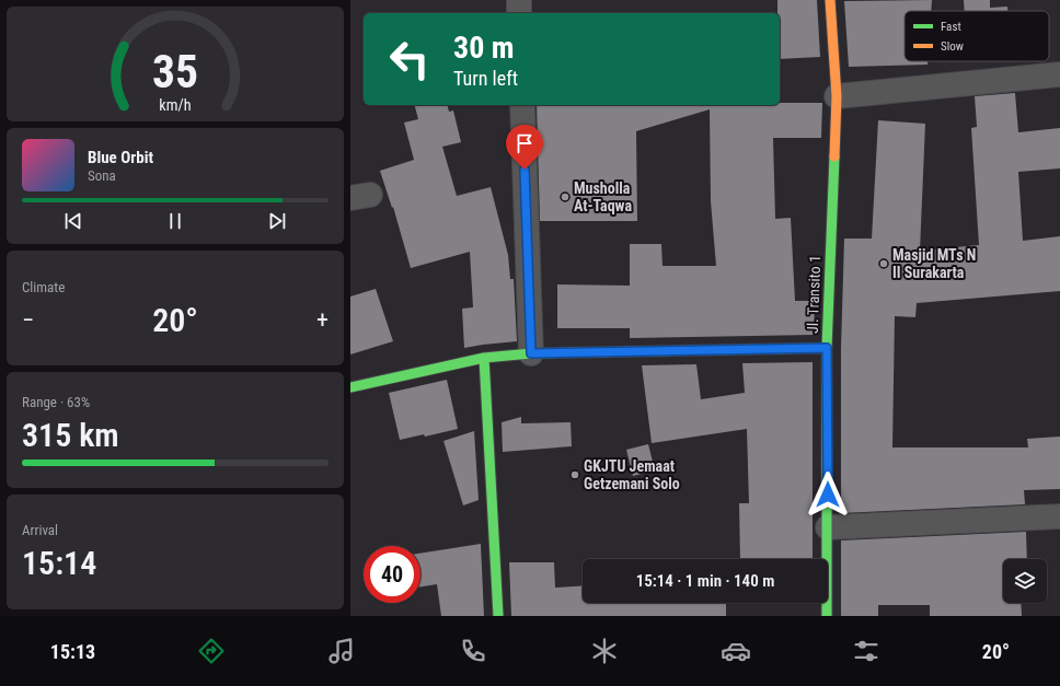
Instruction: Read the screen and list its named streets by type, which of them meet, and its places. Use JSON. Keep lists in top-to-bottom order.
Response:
{
  "streets": {
    "street": ["Jl. Transito 1"]
  },
  "places": ["Musholla At-Taqwa", "Masjid MTs N II Surakarta", "GKJTU Jemaat Getzemani Solo"],
  "legend": ["Fast", "Slow"],
  "page": {
    "turn": ["30 m", "Turn left"],
    "song": ["Blue Orbit", "Sona"],
    "tile": [
      "Climate",
      ["Range · 63%", "315 km"],
      ["Arrival", "15:14"]
    ],
    "heat": ["−", "20°", "+"],
    "limit": "40",
    "trip": "15:14 · 1 min · 140 m",
    "tabs": ["15:13", "20°"],
    "gauge": ["35", "km/h"]
  }
}
